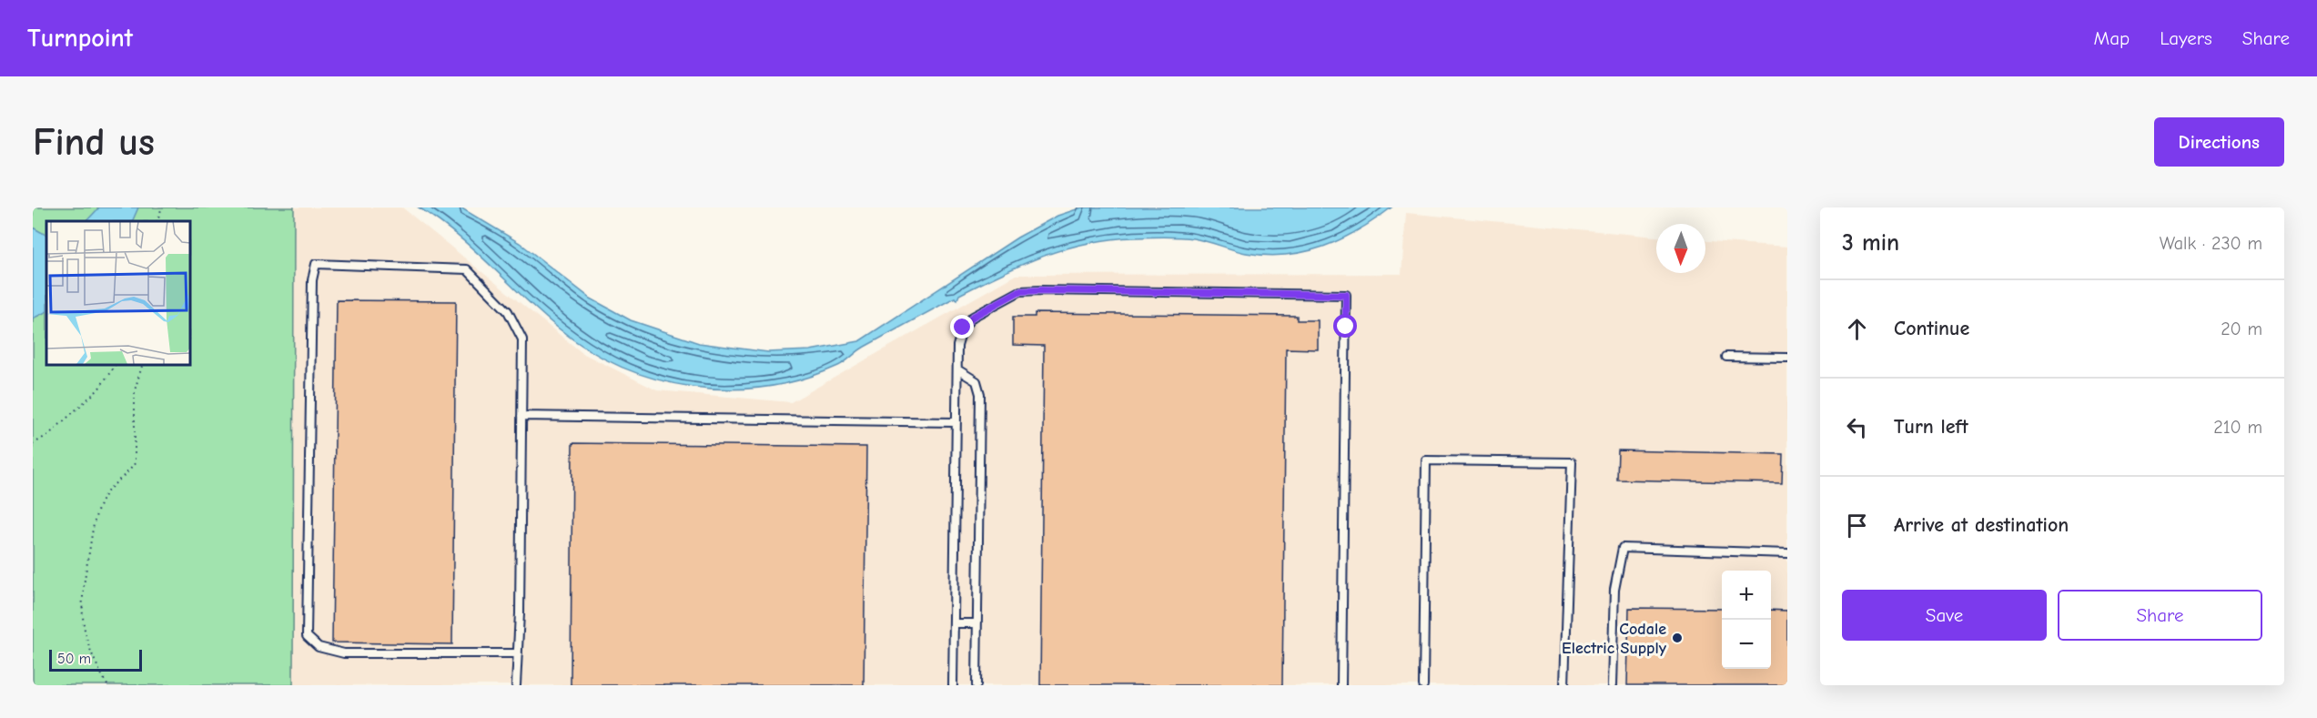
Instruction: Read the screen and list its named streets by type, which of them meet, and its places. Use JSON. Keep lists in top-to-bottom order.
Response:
{
  "places": ["Codale Electric Supply"],
  "scale_bar": "50 m",
  "north": "bottom",
  "page": {
    "header": "Turnpoint",
    "nav": ["Map", "Layers", "Share"],
    "buttons": [
      "Directions",
      ["Save", "Share"]
    ],
    "title": "Find us",
    "heading": ["3 min", "Walk · 230 m"],
    "list": [
      ["Continue", "20 m"],
      ["Turn left", "210 m"],
      "Arrive at destination"
    ],
    "map_buttons": ["+", "−"],
    "scale": "50 m"
  }
}
